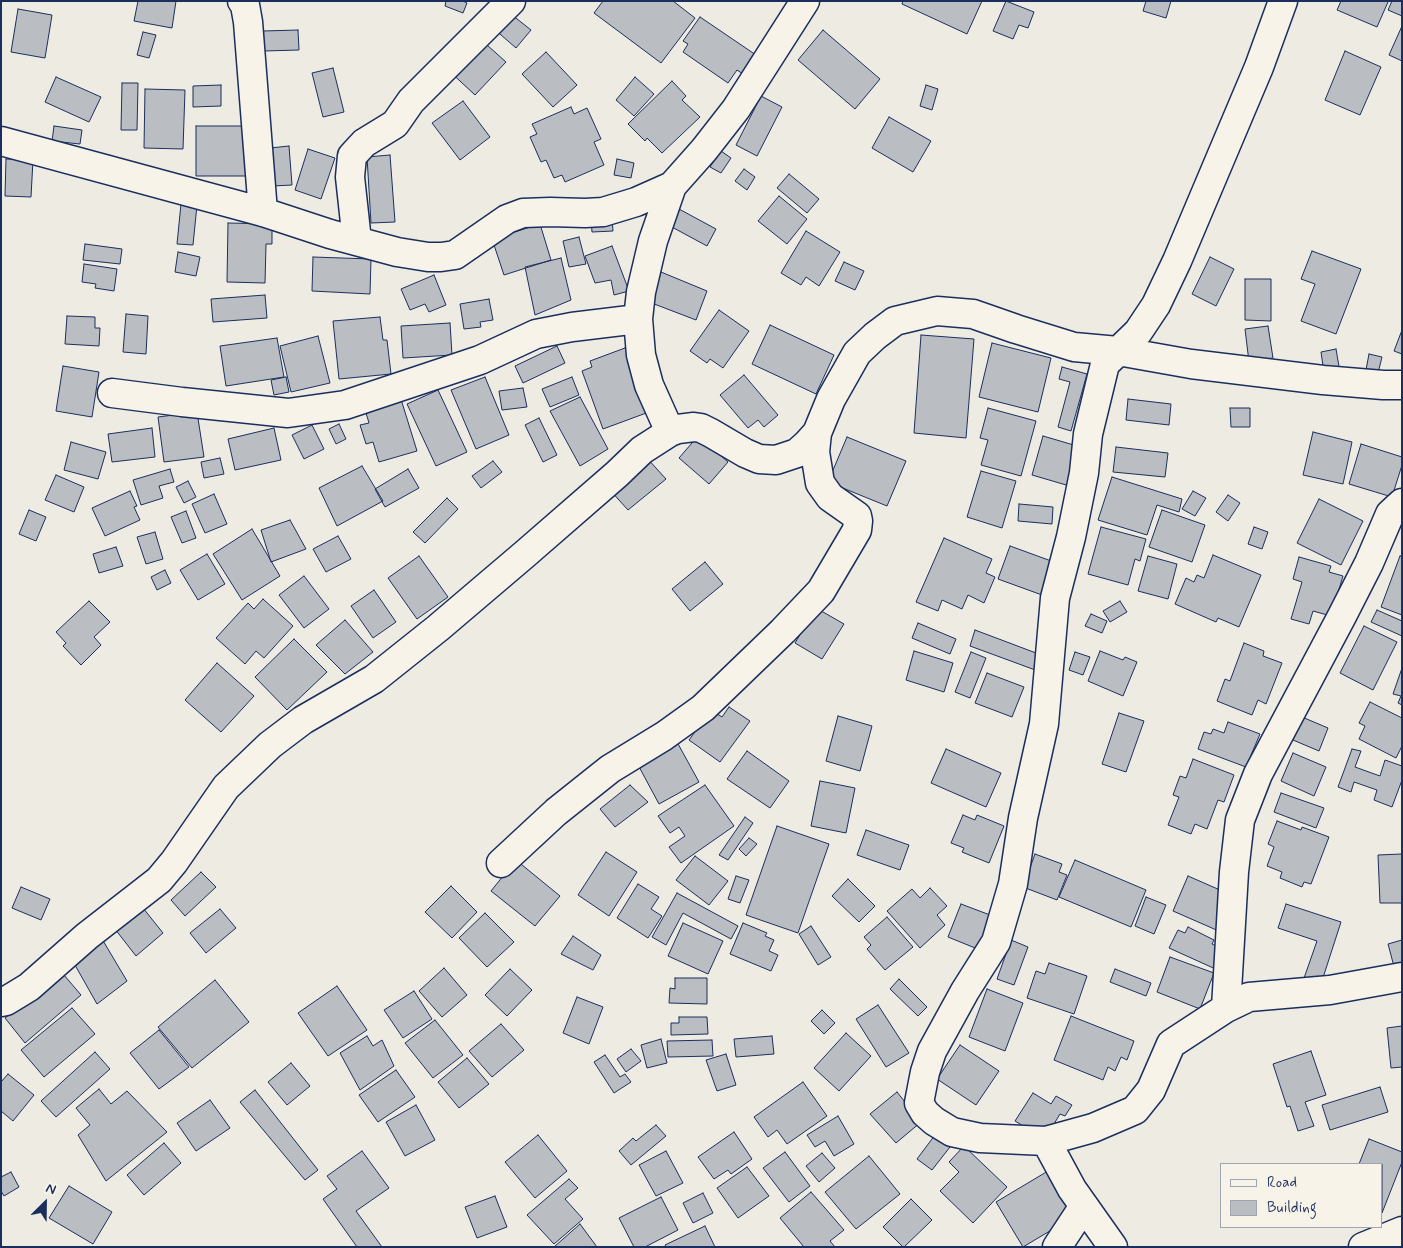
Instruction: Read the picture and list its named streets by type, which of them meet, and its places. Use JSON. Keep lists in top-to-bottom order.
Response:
{
  "legend": ["Road", "Building"],
  "north": "top right"
}
